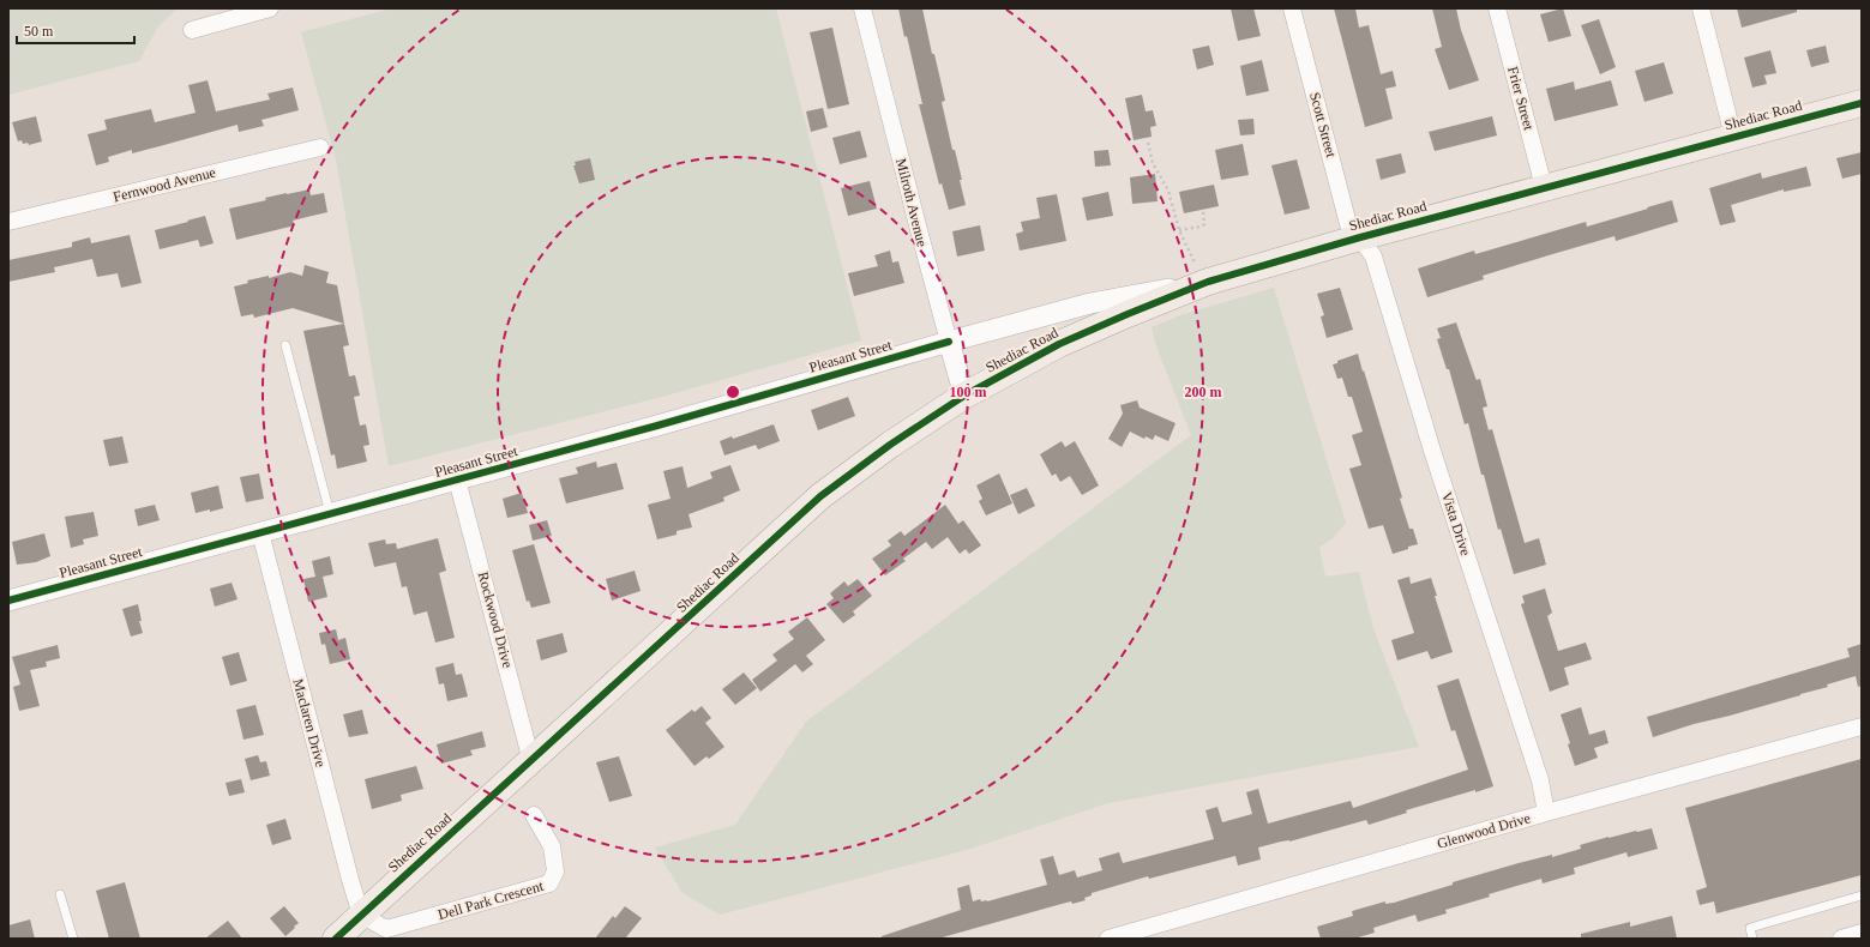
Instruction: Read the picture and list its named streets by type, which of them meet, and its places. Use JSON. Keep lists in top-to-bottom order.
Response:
{
  "streets": {
    "main road": ["Shediac Road"],
    "street": [
      "Frier Street",
      "Scott Street",
      "Fernwood Avenue",
      "Milroth Avenue",
      "Pleasant Street",
      "Vista Drive",
      "Rockwood Drive",
      "Maclaren Drive",
      "Glenwood Drive",
      "Dell Park Crescent"
    ]
  },
  "crossings": [
    ["Frier Street", "Shediac Road"],
    ["Shediac Road", "Scott Street"],
    ["Shediac Road", "Milroth Avenue"],
    ["Shediac Road", "Pleasant Street"],
    ["Shediac Road", "Vista Drive"],
    ["Shediac Road", "Rockwood Drive"],
    ["Shediac Road", "Maclaren Drive"],
    ["Shediac Road", "Dell Park Crescent"],
    ["Scott Street", "Vista Drive"],
    ["Milroth Avenue", "Pleasant Street"],
    ["Pleasant Street", "Rockwood Drive"],
    ["Pleasant Street", "Maclaren Drive"],
    ["Vista Drive", "Glenwood Drive"],
    ["Maclaren Drive", "Dell Park Crescent"]
  ],
  "scale_bar": "50 m",
  "rings": ["100 m", "200 m"]
}
